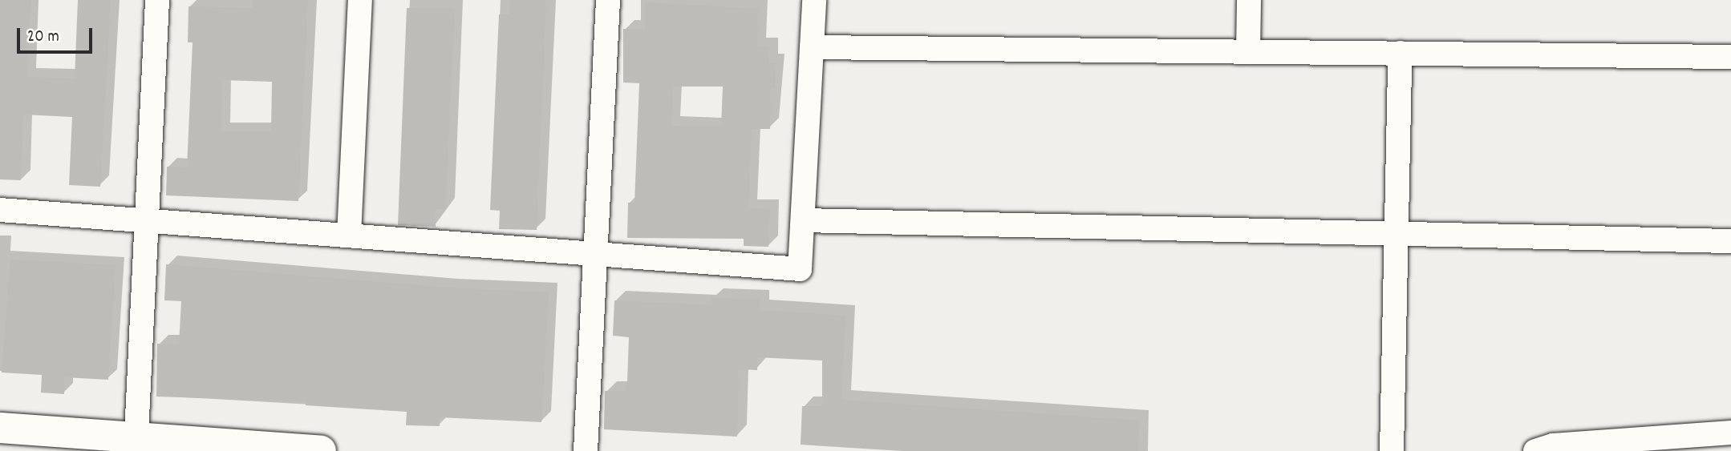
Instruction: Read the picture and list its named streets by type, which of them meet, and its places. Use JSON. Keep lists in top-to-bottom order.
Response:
{
  "scale_bar": "20 m"
}
